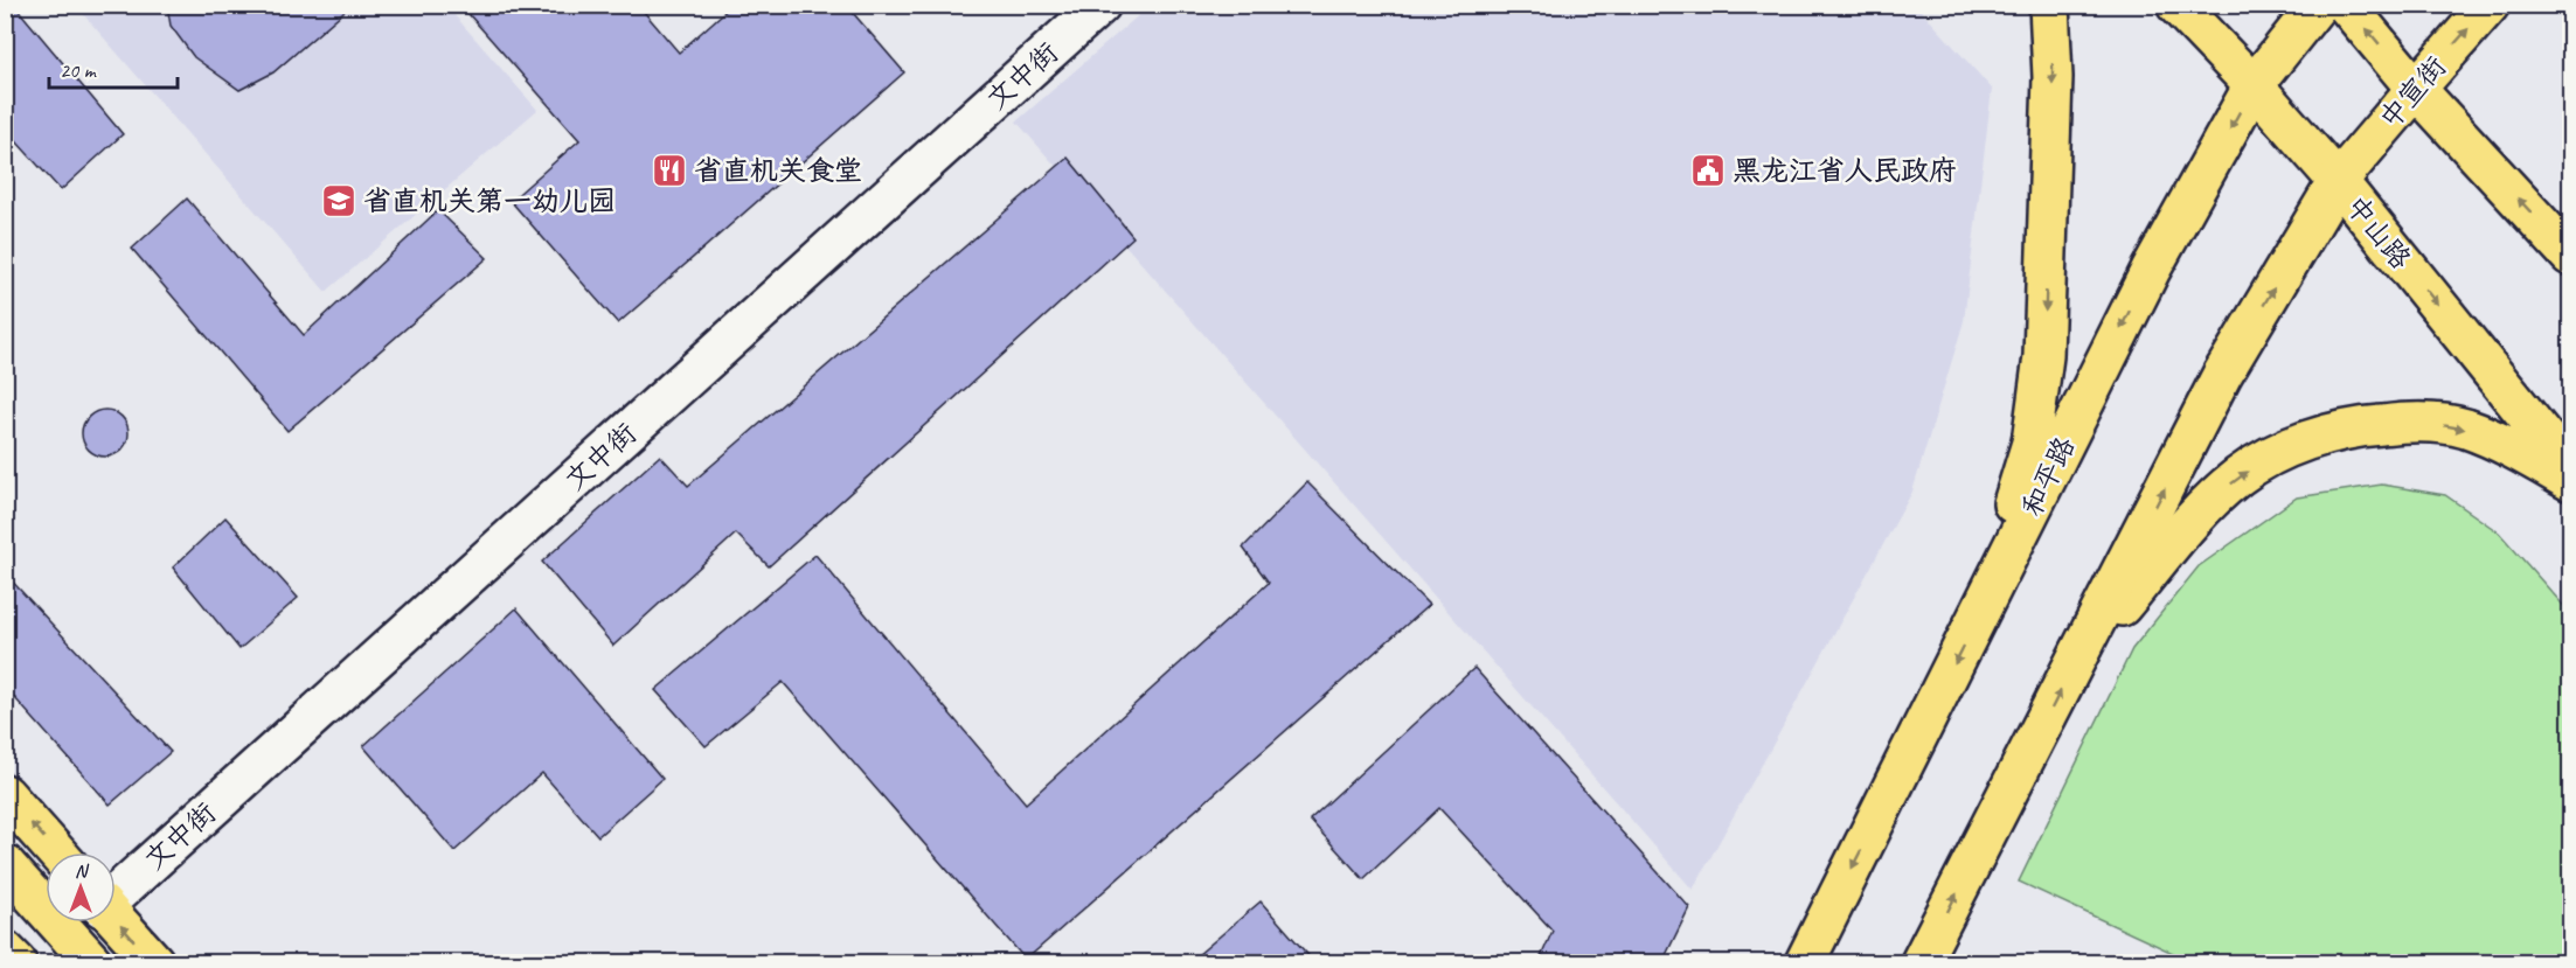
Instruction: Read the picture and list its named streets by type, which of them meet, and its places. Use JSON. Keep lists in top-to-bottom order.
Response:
{
  "streets": {
    "main road": ["中宣街", "中山路", "和平路"],
    "street": ["文中街"]
  },
  "crossings": [
    ["中宣街", "中山路"],
    ["中山路", "和平路"]
  ],
  "one_way": ["中宣街"],
  "places": {
    "restaurant": ["省直机关食堂"],
    "public building": ["黑龙江省人民政府"],
    "school or university": ["省直机关第一幼儿园"]
  },
  "scale_bar": "20 m",
  "north": "top"
}
